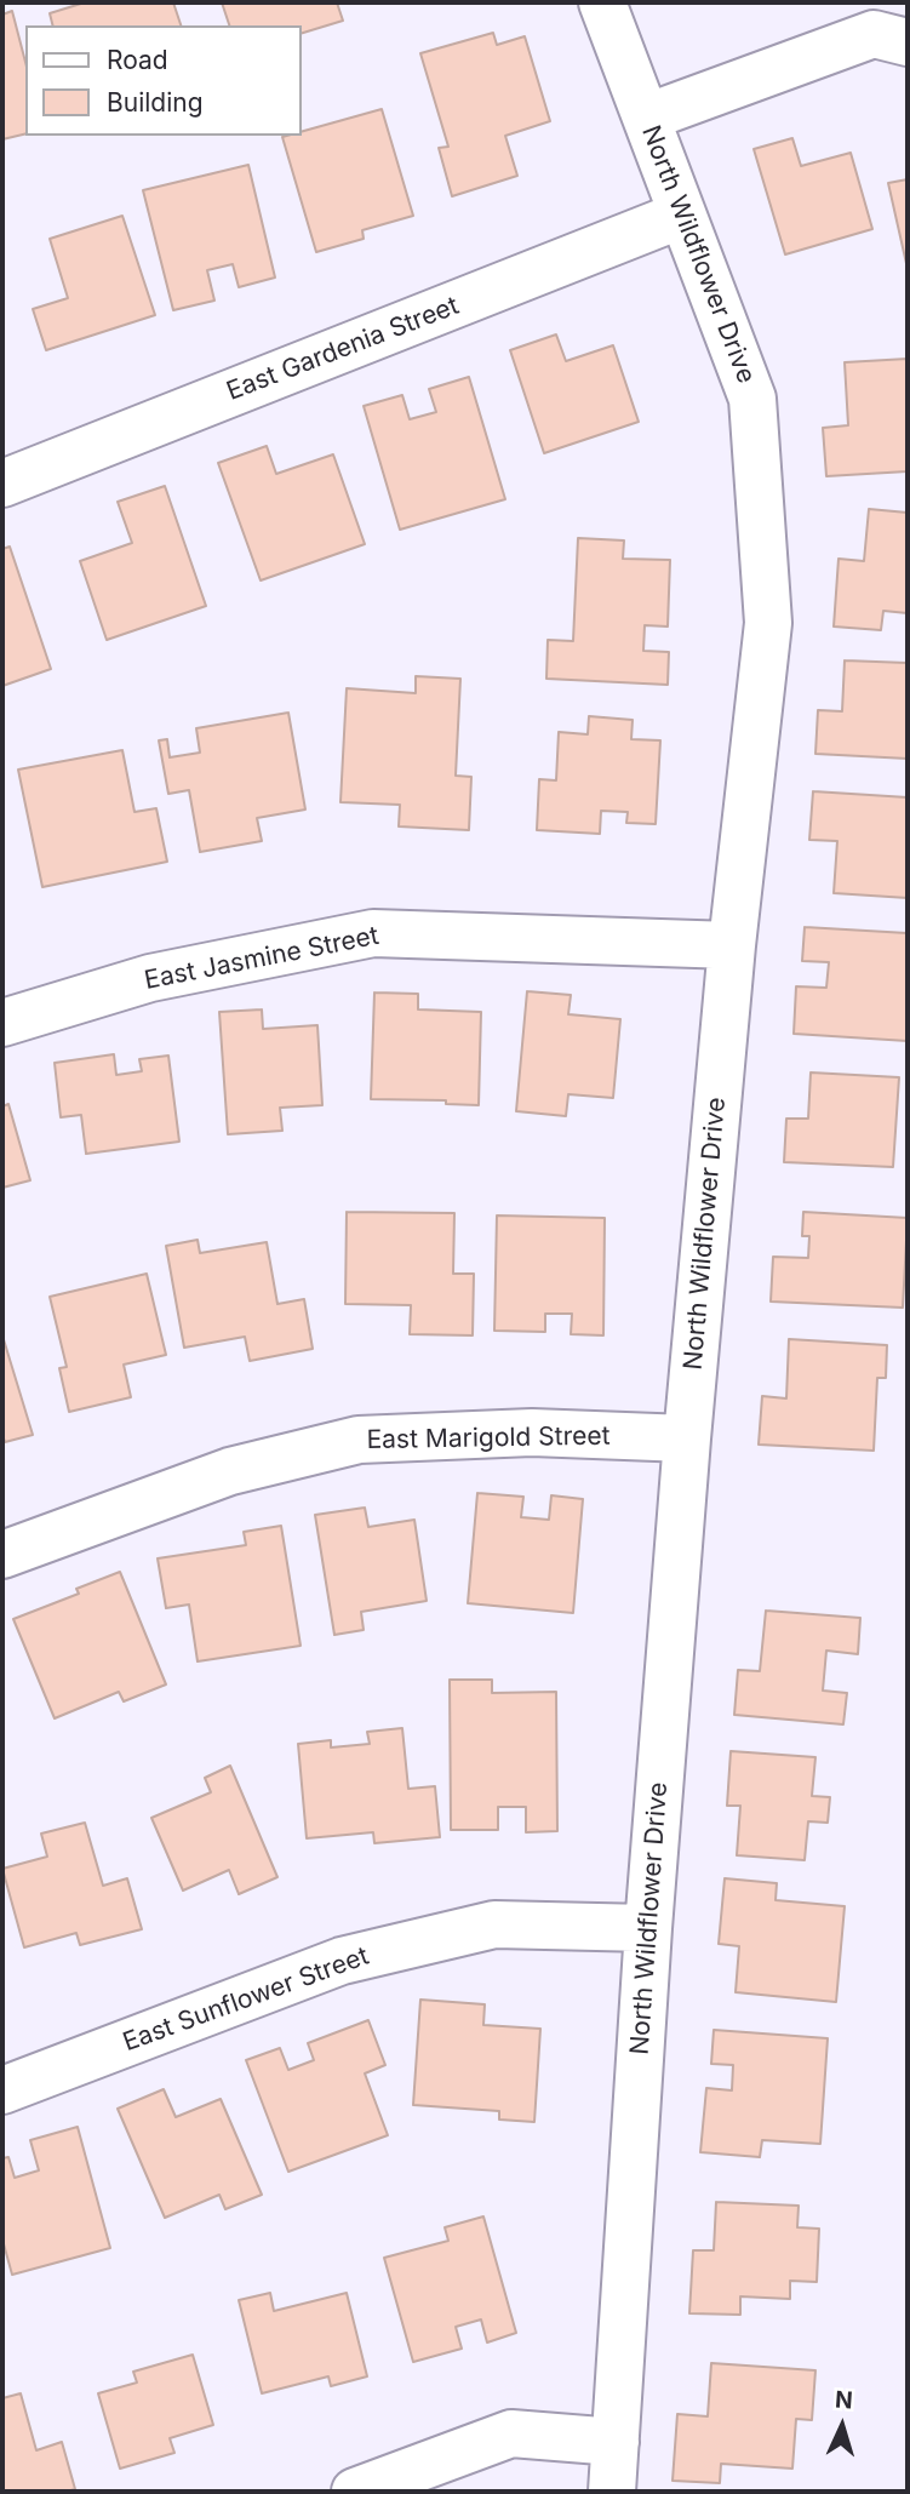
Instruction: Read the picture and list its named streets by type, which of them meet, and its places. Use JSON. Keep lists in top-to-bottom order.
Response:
{
  "streets": {
    "street": [
      "North Wildflower Drive",
      "East Gardenia Street",
      "East Jasmine Street",
      "East Marigold Street",
      "East Sunflower Street"
    ]
  },
  "crossings": [
    ["North Wildflower Drive", "East Gardenia Street"],
    ["North Wildflower Drive", "East Jasmine Street"],
    ["North Wildflower Drive", "East Marigold Street"],
    ["North Wildflower Drive", "East Sunflower Street"]
  ],
  "legend": ["Road", "Building"],
  "north": "top"
}
